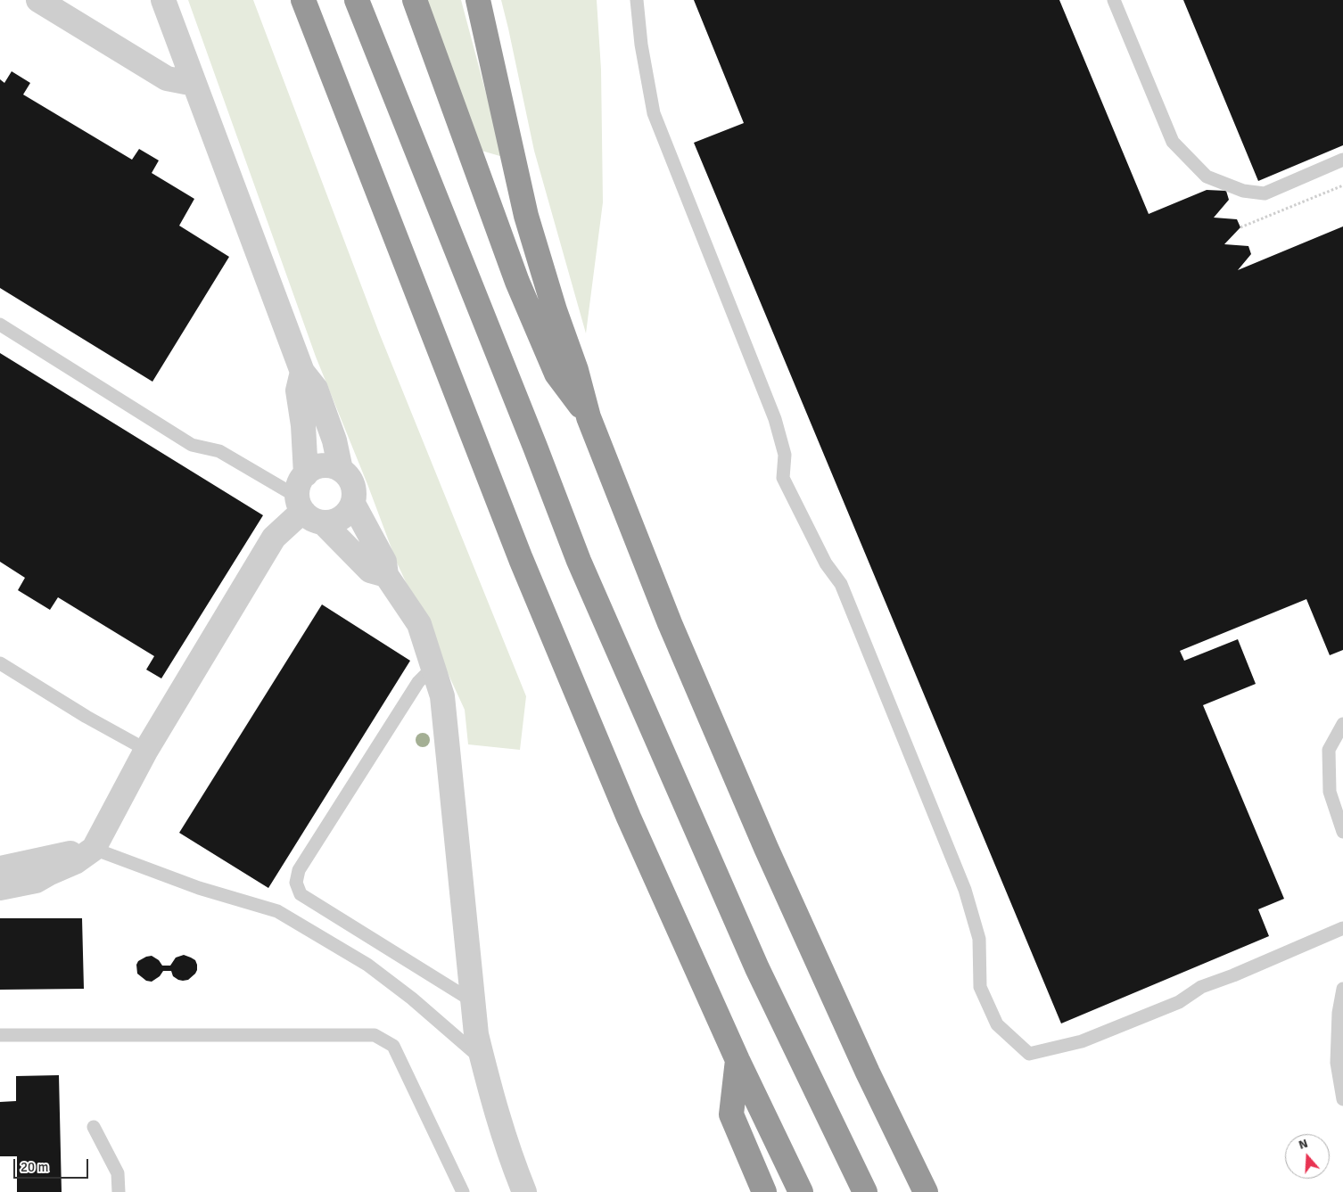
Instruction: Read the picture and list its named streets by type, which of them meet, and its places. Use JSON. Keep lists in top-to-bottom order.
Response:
{
  "scale_bar": "20 m",
  "north": "top"
}
